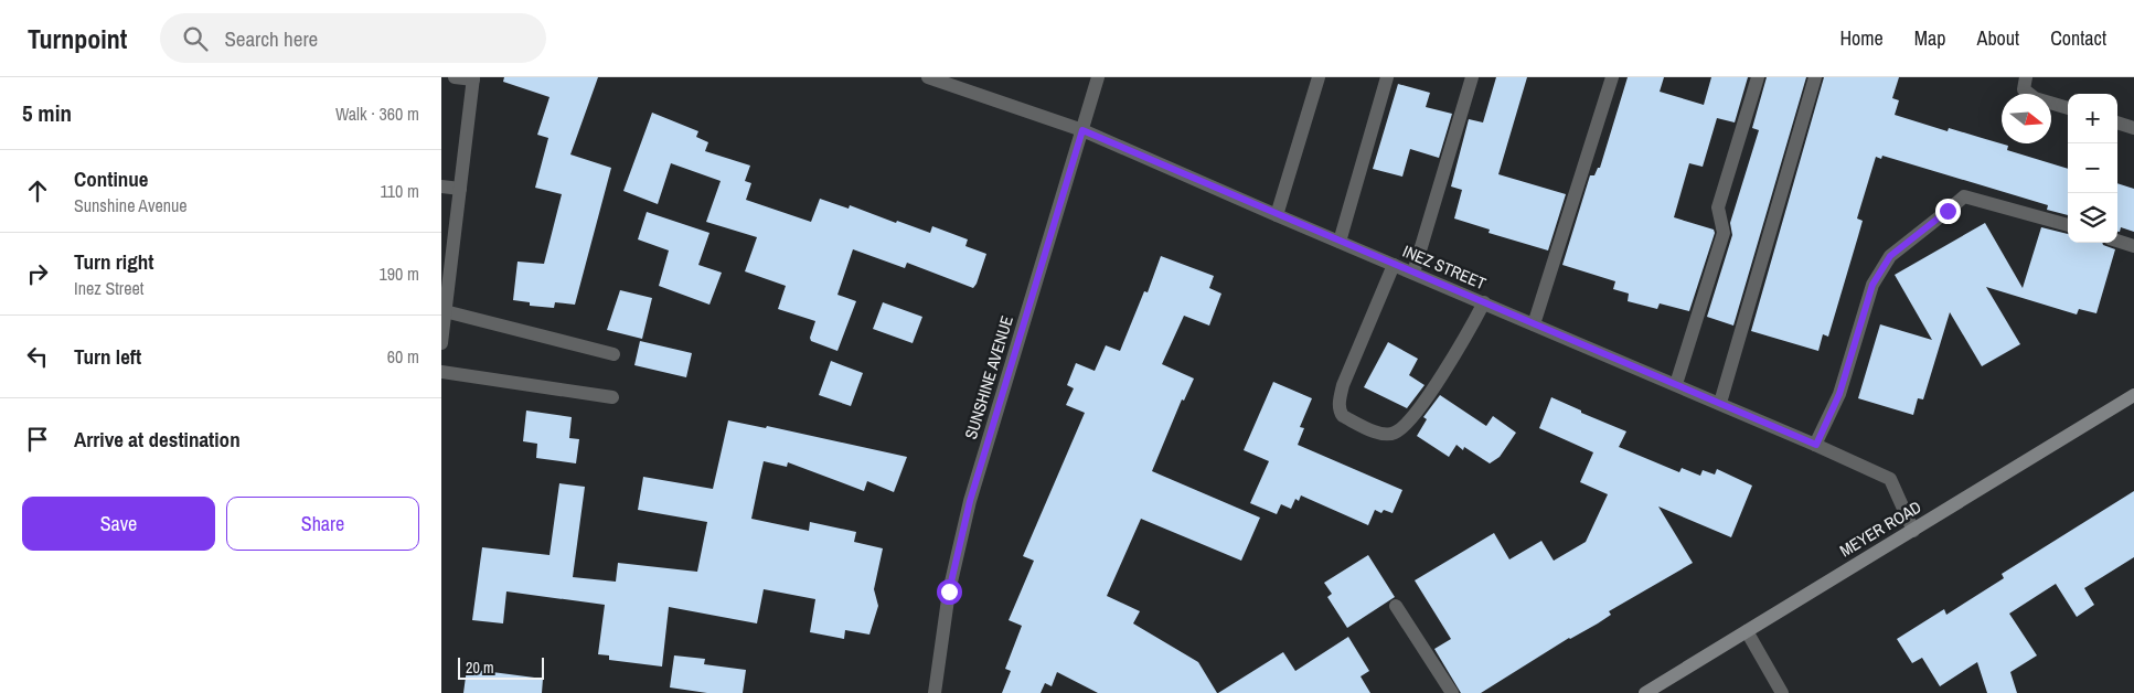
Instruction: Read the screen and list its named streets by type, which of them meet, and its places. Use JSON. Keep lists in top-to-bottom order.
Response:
{
  "streets": {
    "main road": ["MEYER ROAD"],
    "street": ["INEZ STREET", "SUNSHINE AVENUE"]
  },
  "crossings": [
    ["INEZ STREET", "SUNSHINE AVENUE"],
    ["INEZ STREET", "MEYER ROAD"]
  ],
  "scale_bar": "20 m",
  "north": "right",
  "page": {
    "header": "Turnpoint",
    "search": "Search here",
    "nav": [
      "Home",
      "Map",
      "About",
      "Contact"
    ],
    "heading": ["5 min", "Walk · 360 m"],
    "map_buttons": ["+", "−"],
    "list": [
      ["Continue", "Sunshine Avenue", "110 m"],
      ["Turn right", "Inez Street", "190 m"],
      ["Turn left", "60 m"],
      "Arrive at destination"
    ],
    "buttons": ["Save", "Share"],
    "scale": "20 m"
  }
}
